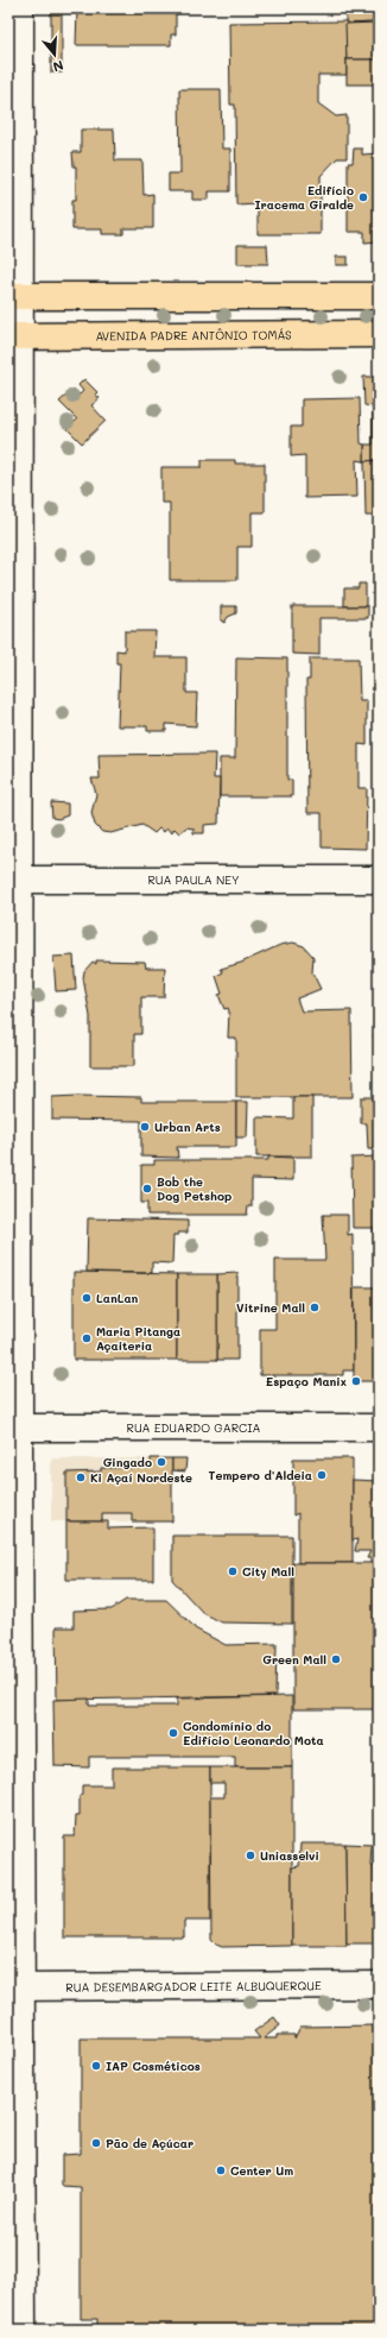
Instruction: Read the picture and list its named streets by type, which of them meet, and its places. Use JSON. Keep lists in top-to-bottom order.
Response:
{
  "streets": {
    "main road": ["AVENIDA PADRE ANTÔNIO TOMÁS"],
    "street": ["RUA PAULA NEY", "RUA EDUARDO GARCIA", "RUA DESEMBARGADOR LEITE ALBUQUERQUE"]
  },
  "places": [
    "Edifício Iracema Giralde",
    "Urban Arts",
    "Bob the Dog Petshop",
    "LanLan",
    "Vitrine Mall",
    "Maria Pitanga Açaiteria",
    "Espaço Manix",
    "Gingado",
    "Tempero d'Aldeia",
    "Ki Açaí Nordeste",
    "City Mall",
    "Green Mall",
    "Condomínio do Edifício Leonardo Mota",
    "Uniasselvi",
    "IAP Cosméticos",
    "Pão de Açúcar",
    "Center Um"
  ],
  "north": "bottom"
}
